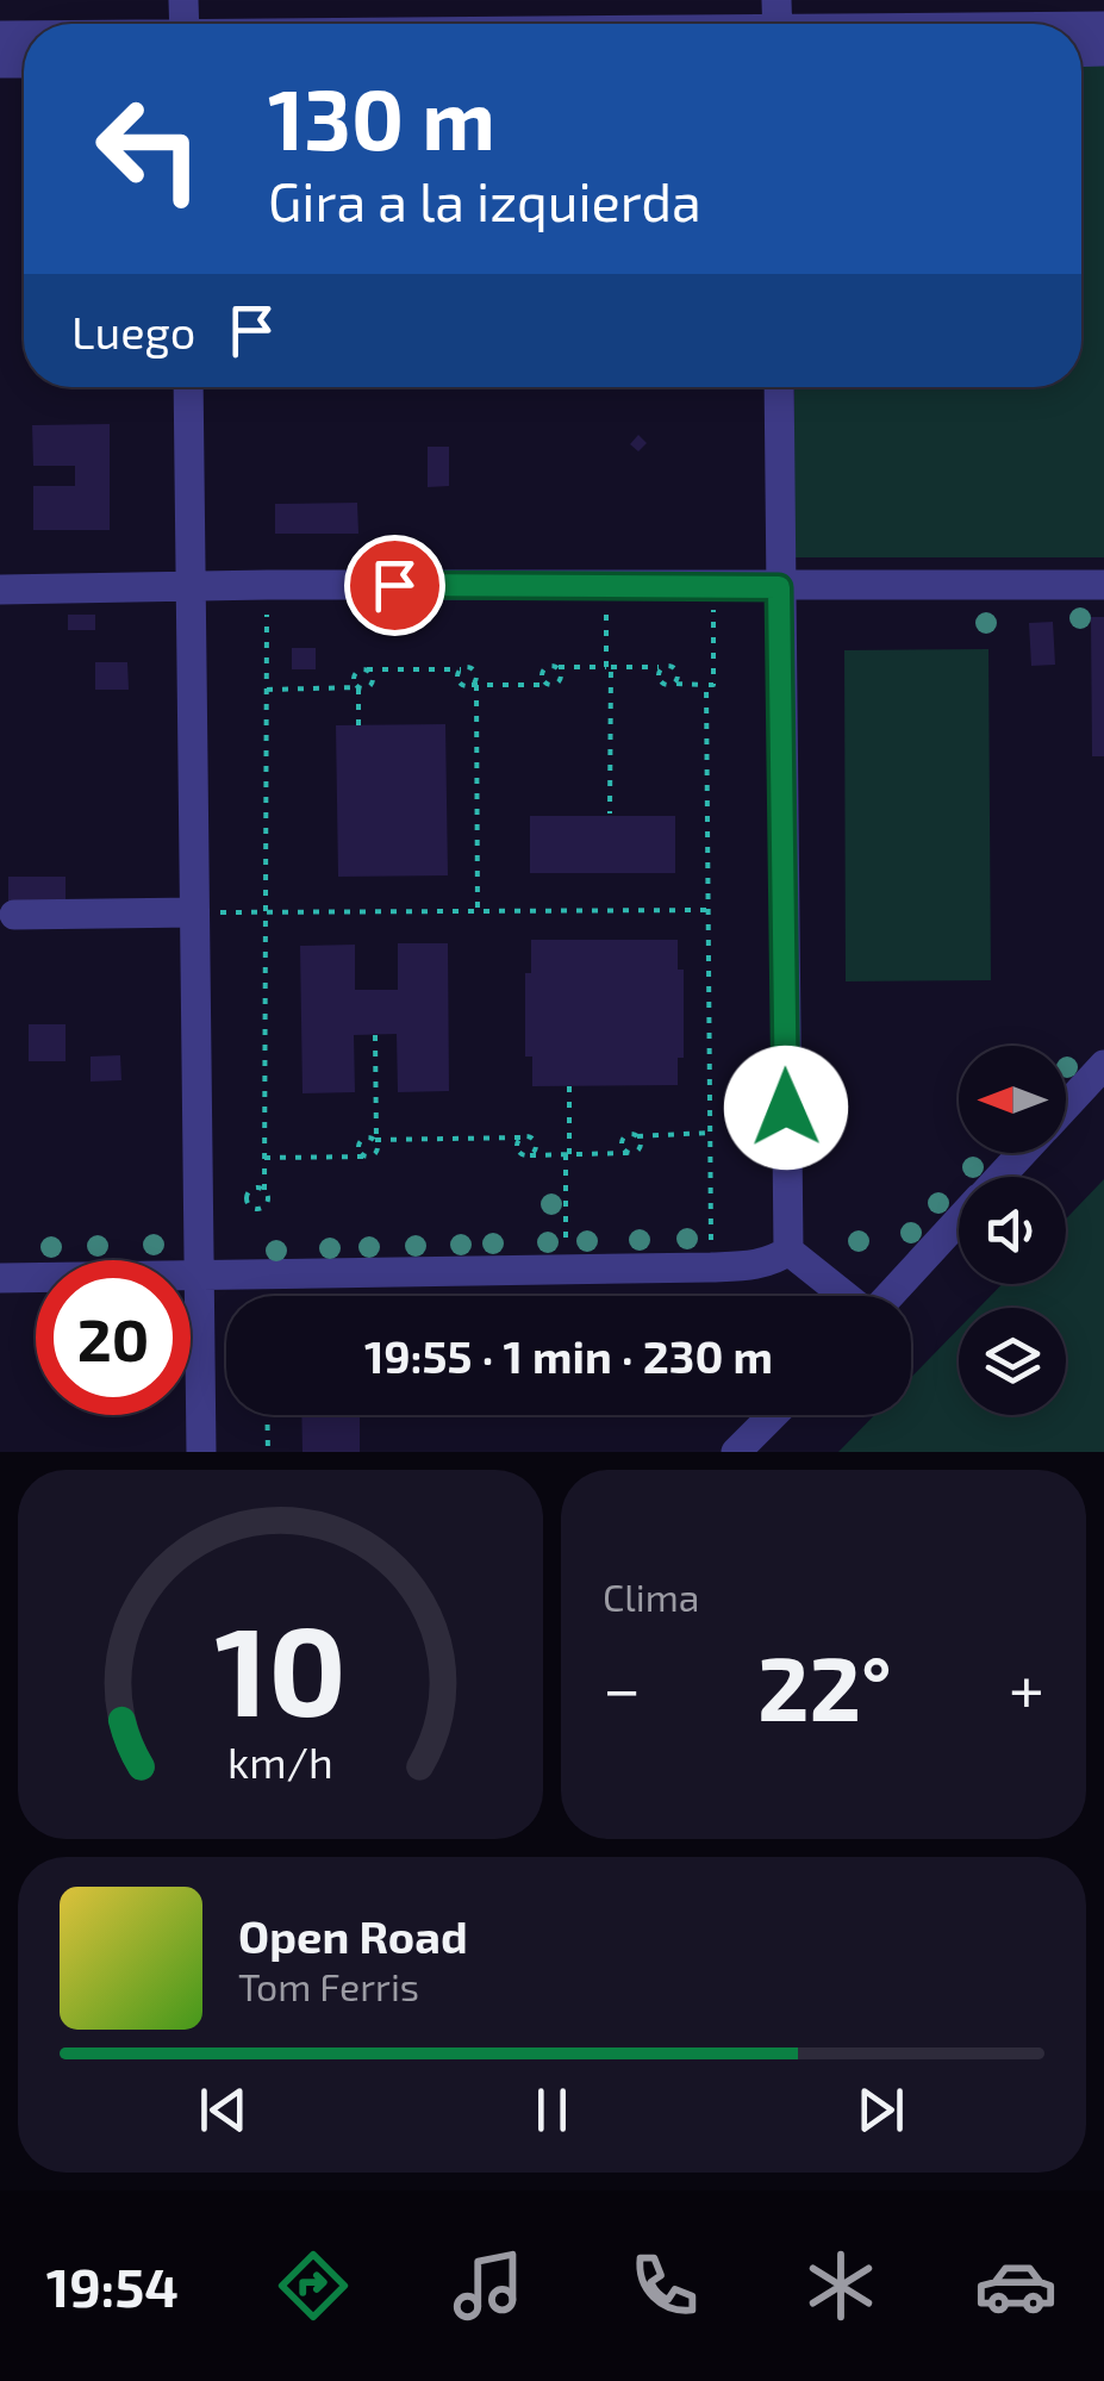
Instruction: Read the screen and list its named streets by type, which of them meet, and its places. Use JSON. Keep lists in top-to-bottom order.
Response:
{
  "north": "left",
  "page": {
    "turn": ["130 m", "Gira a la izquierda"],
    "then": "Luego",
    "limit": "20",
    "trip": "19:55 · 1 min · 230 m",
    "tile": "Clima",
    "heat": ["−", "22°", "+"],
    "song": ["Open Road", "Tom Ferris"],
    "tabs": "19:54",
    "gauge": ["10", "km/h"]
  }
}
